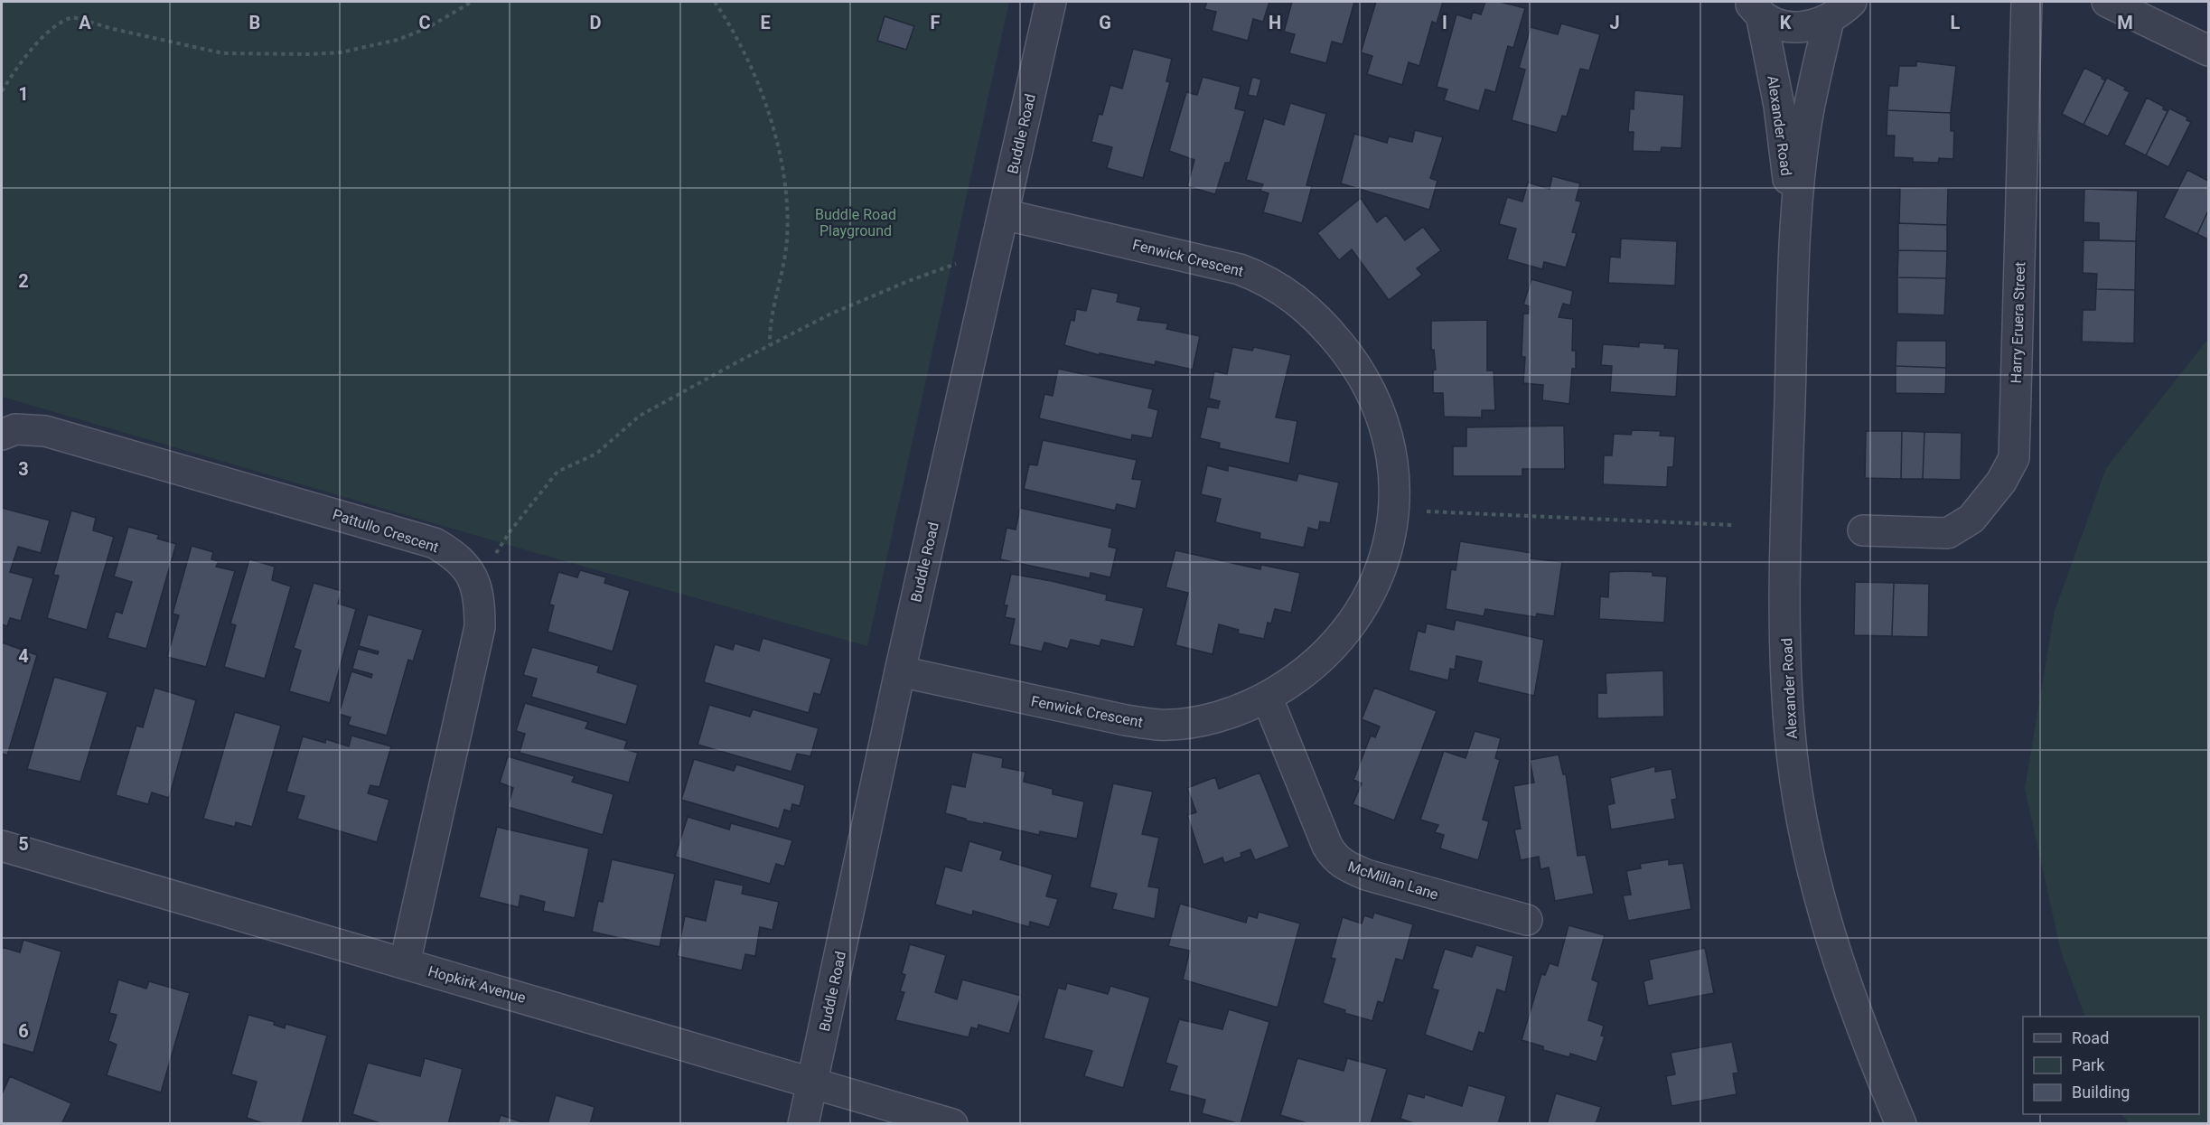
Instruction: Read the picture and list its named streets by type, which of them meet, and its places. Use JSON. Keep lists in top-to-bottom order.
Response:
{
  "streets": {
    "street": [
      "Alexander Road",
      "Buddle Road",
      "Fenwick Crescent",
      "Harry Eruera Street",
      "Pattullo Crescent",
      "McMillan Lane",
      "Hopkirk Avenue"
    ]
  },
  "crossings": [
    ["Buddle Road", "Fenwick Crescent"],
    ["Buddle Road", "Hopkirk Avenue"],
    ["Fenwick Crescent", "McMillan Lane"],
    ["Pattullo Crescent", "Hopkirk Avenue"]
  ],
  "parks": ["Buddle Road Playground"],
  "legend": ["Road", "Park", "Building"],
  "grid": {
    "columns": [
      "A",
      "B",
      "C",
      "D",
      "E",
      "F",
      "G",
      "H",
      "I",
      "J",
      "K",
      "L",
      "M"
    ],
    "rows": [
      "1",
      "2",
      "3",
      "4",
      "5",
      "6"
    ]
  }
}
